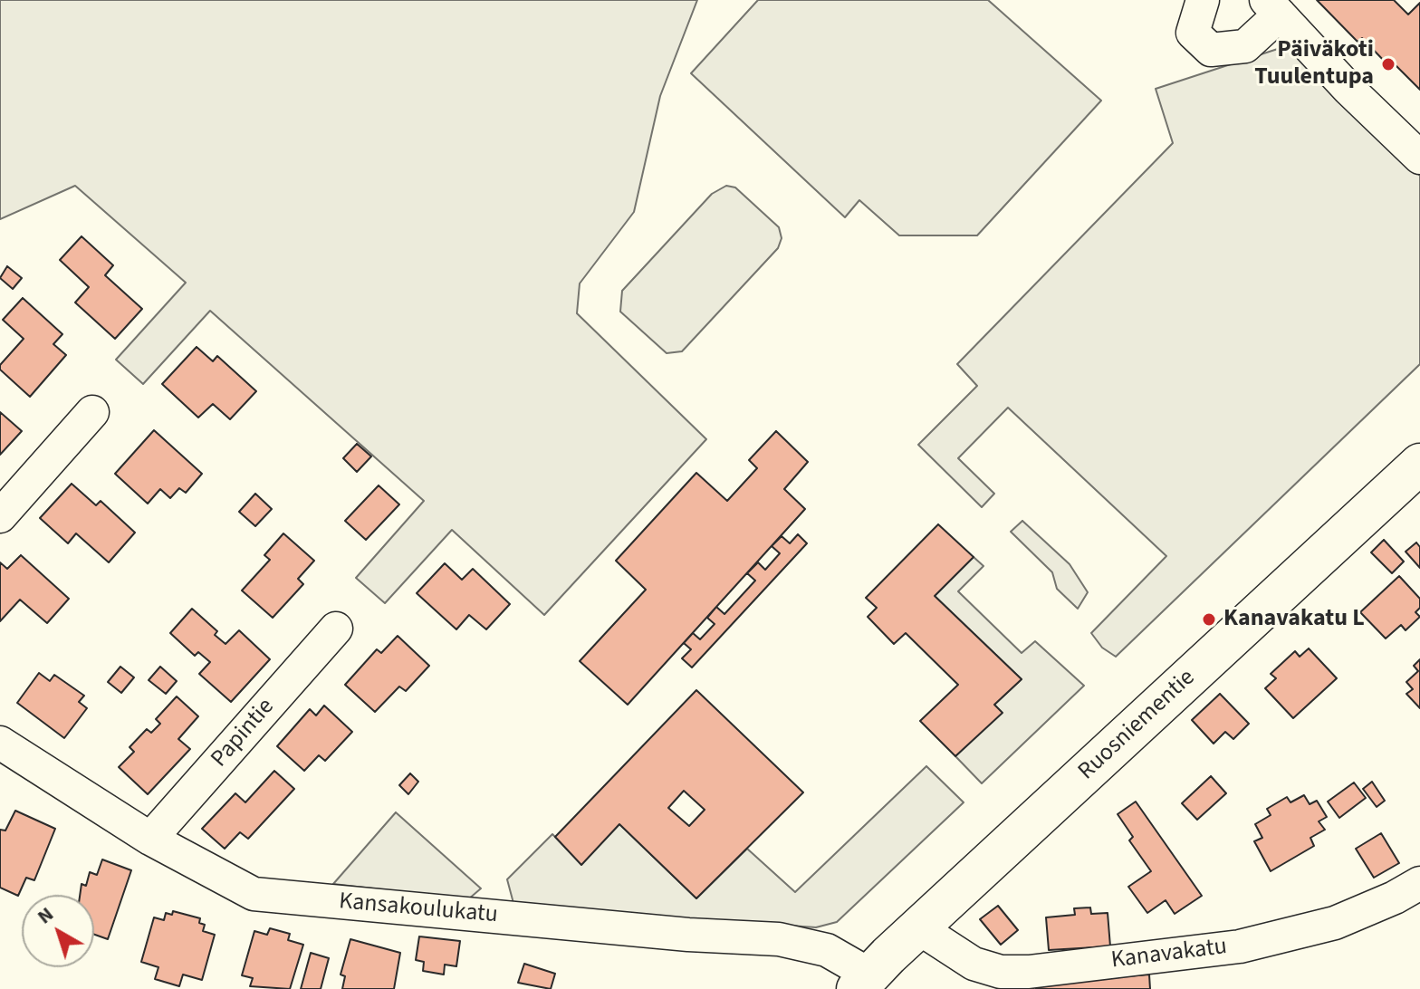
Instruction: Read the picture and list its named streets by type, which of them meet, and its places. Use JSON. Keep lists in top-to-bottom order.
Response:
{
  "streets": {
    "main road": ["Ruosniementie"],
    "street": ["Papintie", "Kansakoulukatu", "Kanavakatu"]
  },
  "crossings": [
    ["Ruosniementie", "Kansakoulukatu"],
    ["Ruosniementie", "Kanavakatu"],
    ["Papintie", "Kansakoulukatu"]
  ],
  "places": ["Päiväkoti Tuulentupa", "Kanavakatu L"],
  "north": "top left"
}
